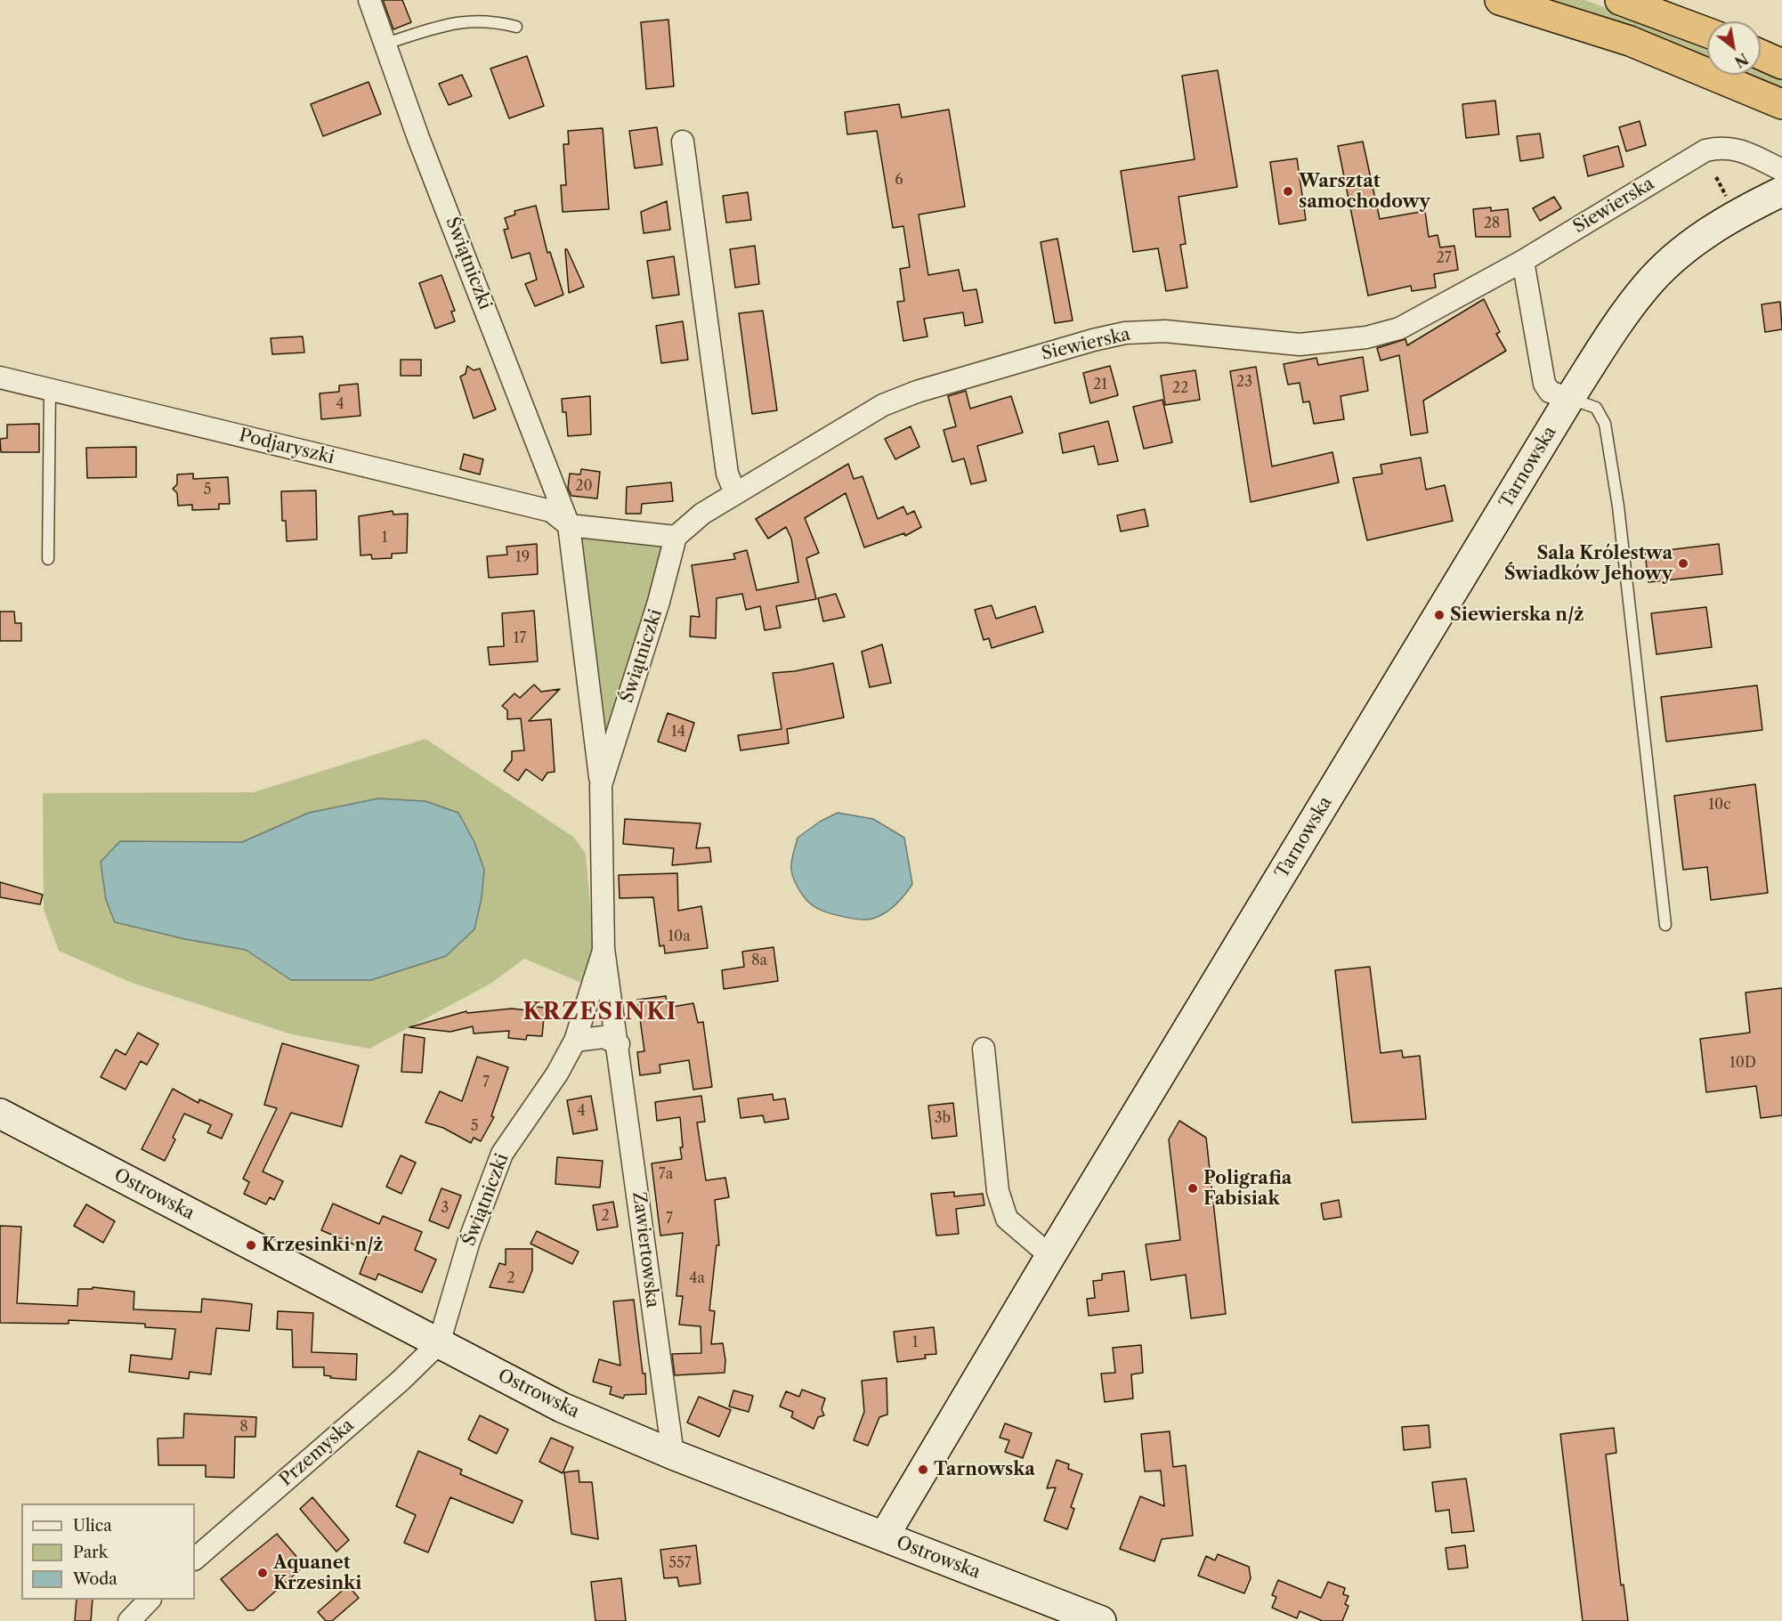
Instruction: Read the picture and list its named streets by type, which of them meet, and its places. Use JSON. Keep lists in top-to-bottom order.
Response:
{
  "streets": {
    "street": [
      "Siewierska",
      "Świątniczki",
      "Podjaryszki",
      "Tarnowska",
      "Ostrowska",
      "Zawiertowska",
      "Przemyska"
    ]
  },
  "crossings": [
    ["Siewierska", "Świątniczki"],
    ["Siewierska", "Tarnowska"],
    ["Świątniczki", "Podjaryszki"],
    ["Świątniczki", "Ostrowska"],
    ["Świątniczki", "Zawiertowska"],
    ["Świątniczki", "Przemyska"],
    ["Tarnowska", "Ostrowska"],
    ["Ostrowska", "Zawiertowska"],
    ["Ostrowska", "Przemyska"]
  ],
  "districts": ["KRZESINKI"],
  "places": [
    "Warsztat samochodowy",
    "Sala Królestwa Świadków Jehowy",
    "Siewierska n/ż",
    "Poligrafia Fabisiak",
    "Krzesinki n/ż",
    "Tarnowska",
    "Aquanet Krzesinki"
  ],
  "house_numbers": [
    "6",
    "28",
    "27",
    "23",
    "21",
    "22",
    "4",
    "20",
    "5",
    "1",
    "19",
    "17",
    "14",
    "10c",
    "10a",
    "8a",
    "10D",
    "7",
    "4",
    "3b",
    "5",
    "7a",
    "3",
    "2",
    "7",
    "2",
    "4a",
    "1",
    "8",
    "557"
  ],
  "legend": ["Ulica", "Park", "Woda"],
  "north": "bottom right"
}
